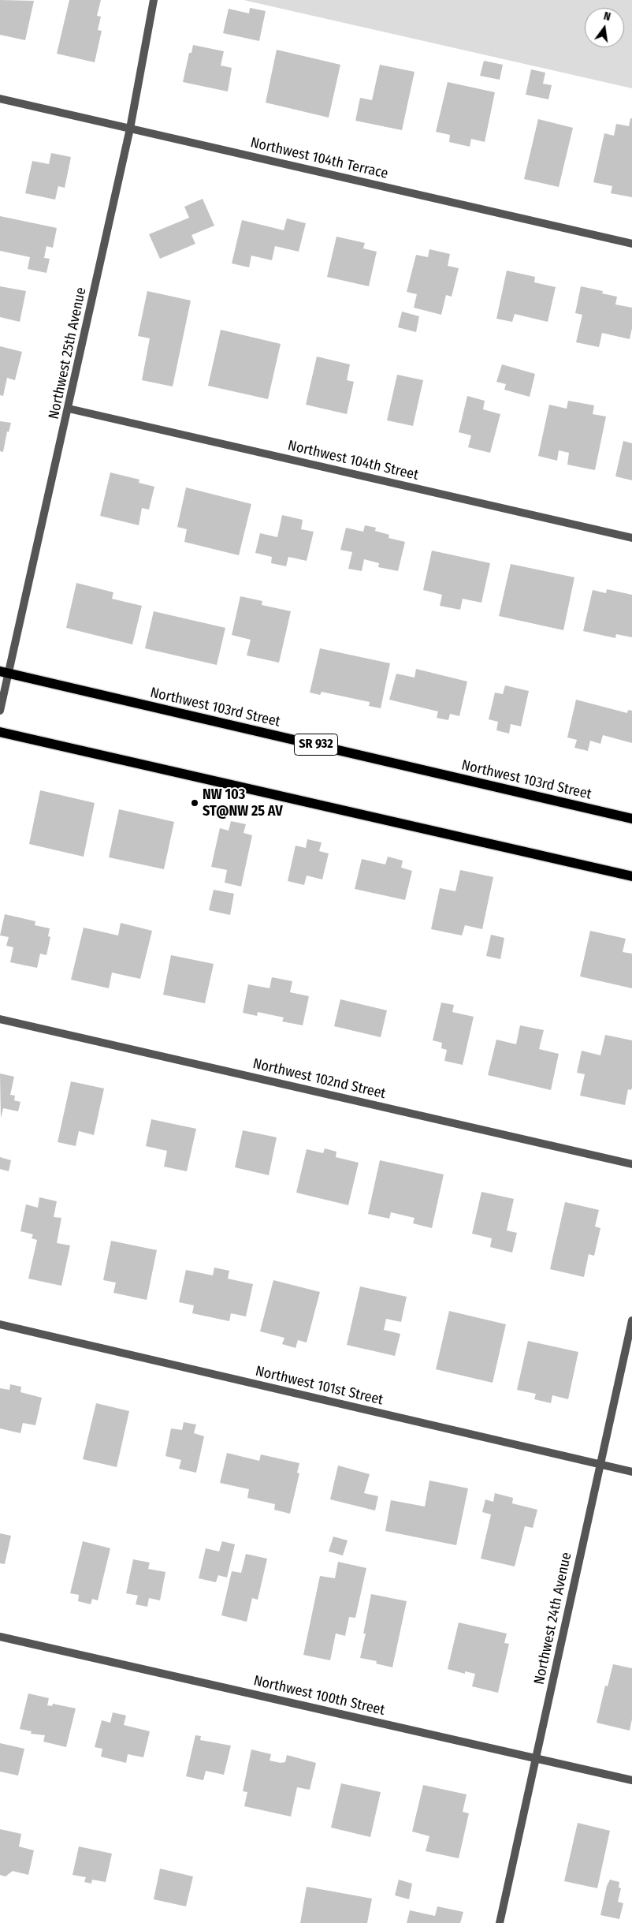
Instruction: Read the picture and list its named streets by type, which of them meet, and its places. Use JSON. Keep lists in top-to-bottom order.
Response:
{
  "streets": {
    "main road": ["Northwest 103rd Street", "SR 932"],
    "street": [
      "Northwest 104th Terrace",
      "Northwest 25th Avenue",
      "Northwest 104th Street",
      "Northwest 102nd Street",
      "Northwest 101st Street",
      "Northwest 24th Avenue",
      "Northwest 100th Street"
    ]
  },
  "crossings": [
    ["Northwest 104th Terrace", "Northwest 25th Avenue"],
    ["Northwest 25th Avenue", "Northwest 104th Street"],
    ["Northwest 25th Avenue", "Northwest 103rd Street"],
    ["Northwest 101st Street", "Northwest 24th Avenue"],
    ["Northwest 24th Avenue", "Northwest 100th Street"]
  ],
  "places": ["NW 103 ST@NW 25 AV"],
  "north": "top"
}
